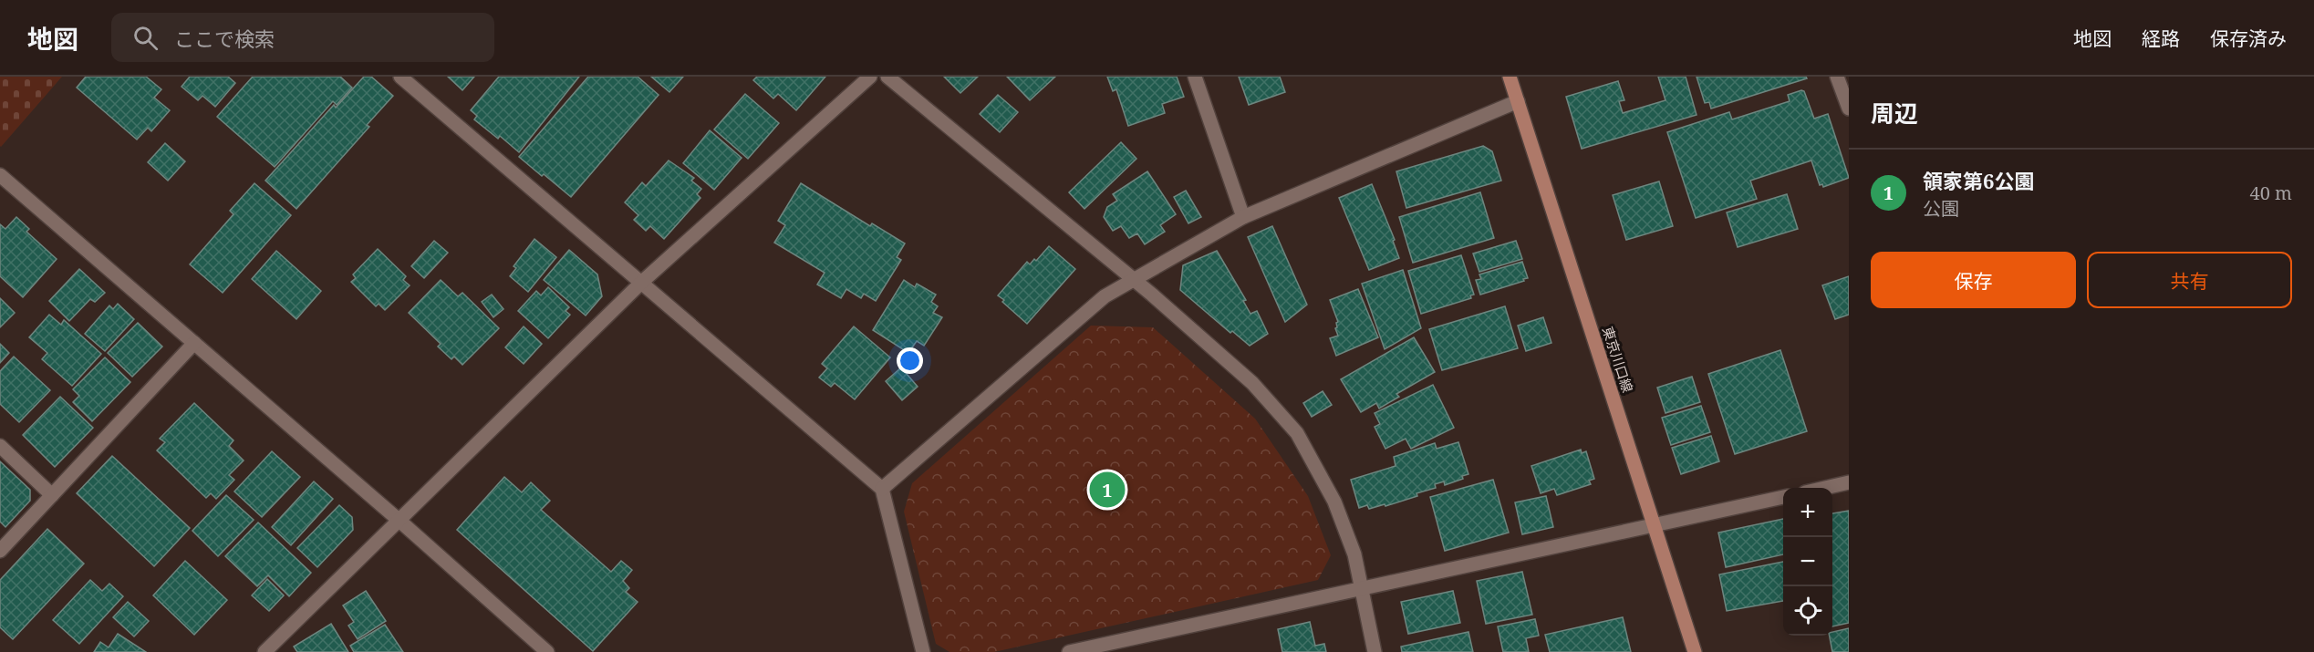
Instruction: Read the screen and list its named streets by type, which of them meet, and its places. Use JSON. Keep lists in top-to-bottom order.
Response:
{
  "streets": {
    "main road": ["東京川口線"]
  },
  "page": {
    "header": "地図",
    "search": "ここで検索",
    "nav": ["地図", "経路", "保存済み"],
    "heading": "周辺",
    "list": [
      {
        "mark": "1",
        "name": "領家第6公園",
        "note": "公園",
        "value": "40 m"
      }
    ],
    "buttons": ["保存", "共有"],
    "pins": "1",
    "map_buttons": ["+", "−"]
  }
}
